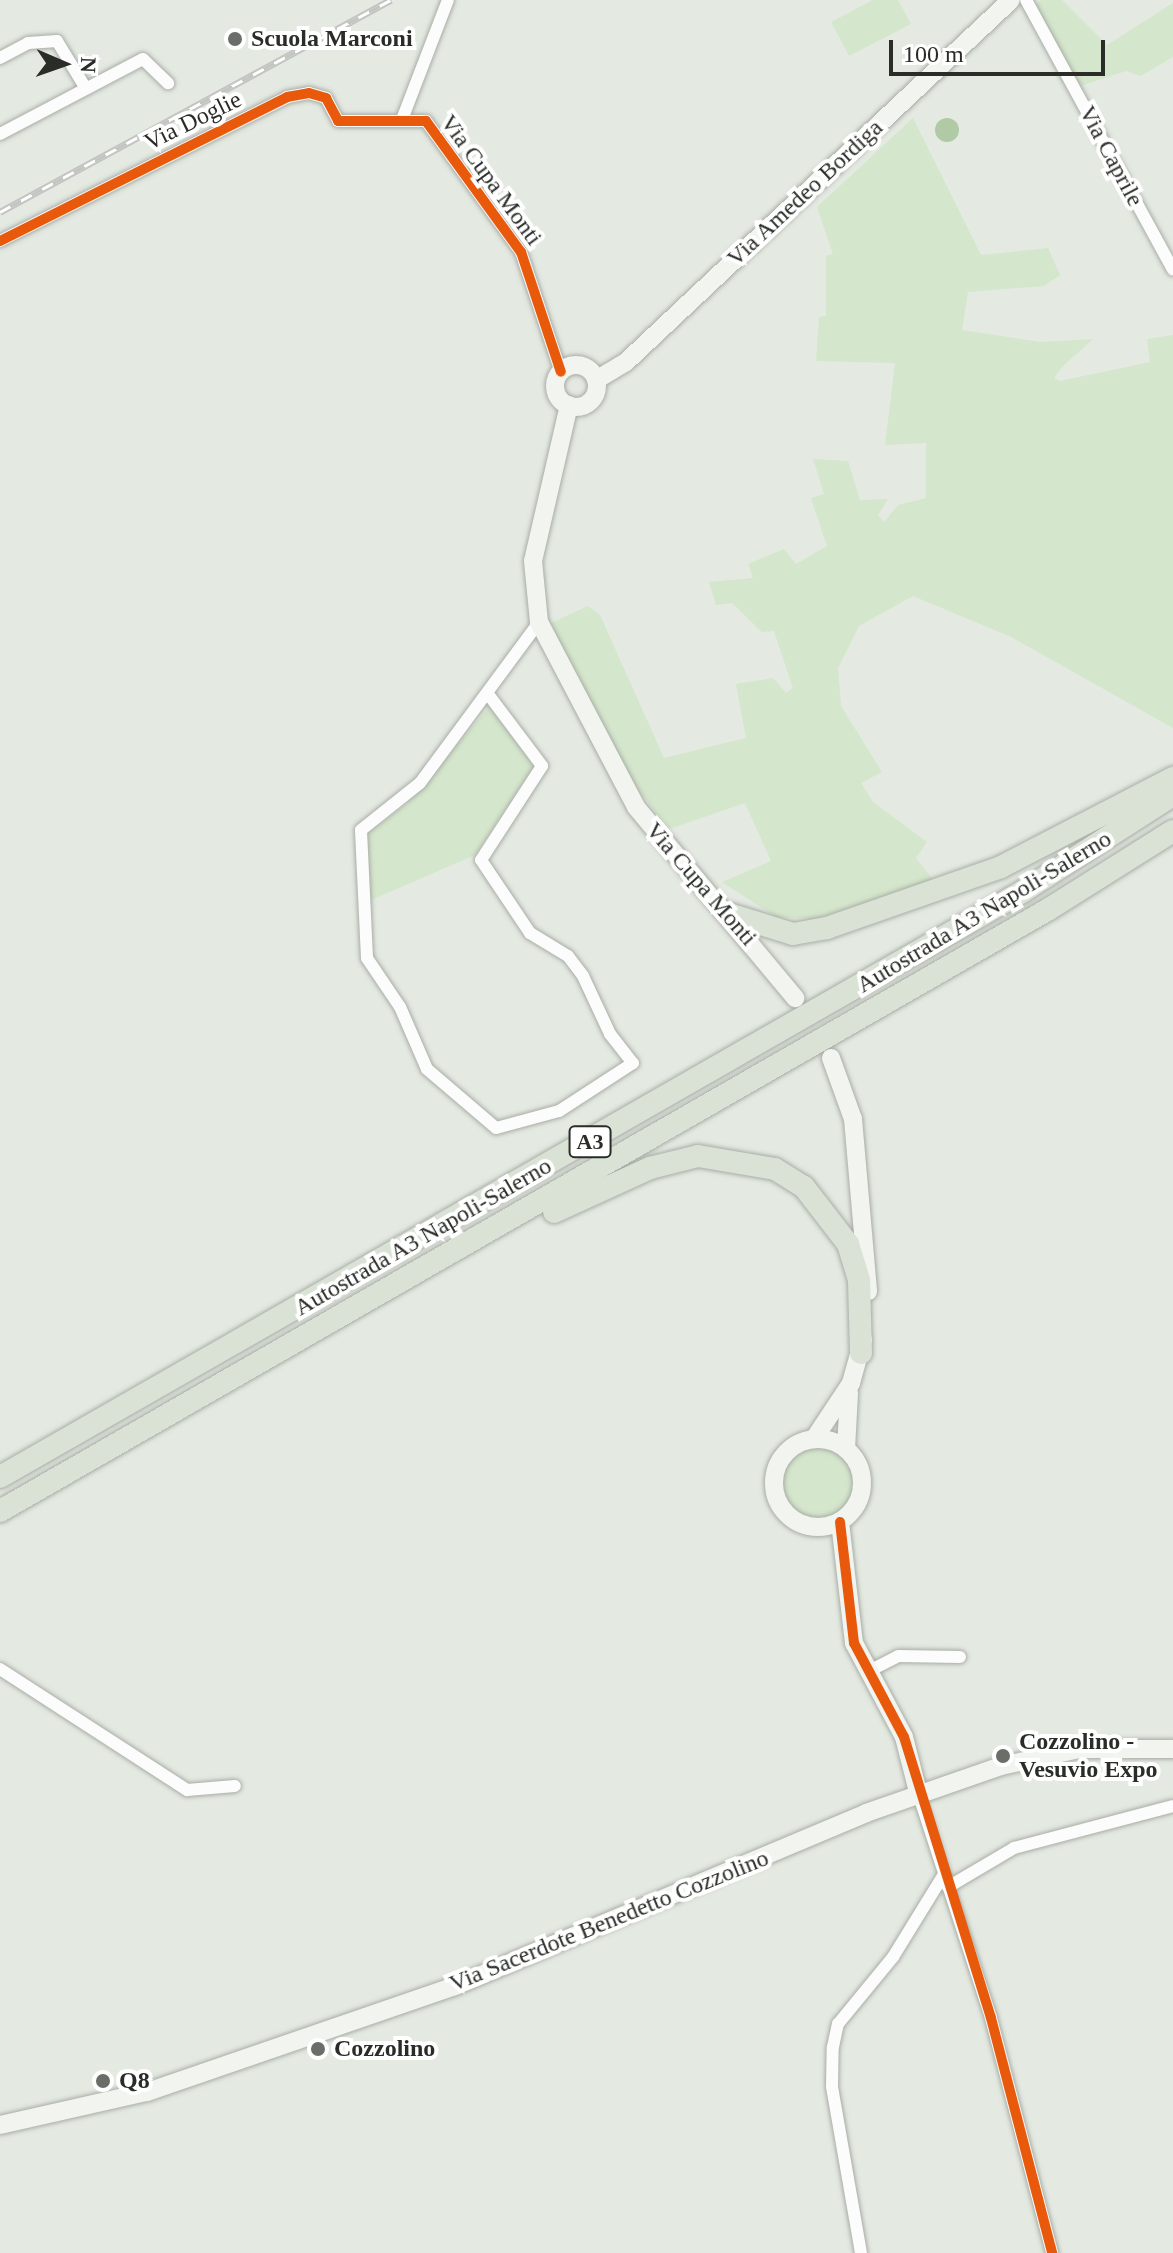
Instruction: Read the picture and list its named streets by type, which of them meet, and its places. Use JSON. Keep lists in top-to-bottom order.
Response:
{
  "streets": {
    "highway": ["Autostrada A3 Napoli-Salerno", "A3"],
    "street": [
      "Via Doglie",
      "Via Caprile",
      "Via Cupa Monti",
      "Via Amedeo Bordiga",
      "Via Sacerdote Benedetto Cozzolino"
    ]
  },
  "crossings": [
    ["Via Doglie", "Via Cupa Monti"],
    ["Via Cupa Monti", "Via Amedeo Bordiga"]
  ],
  "places": [
    "Scuola Marconi",
    "Cozzolino - Vesuvio Expo",
    "Cozzolino",
    "Q8"
  ],
  "scale_bar": "100 m",
  "north": "right"
}
